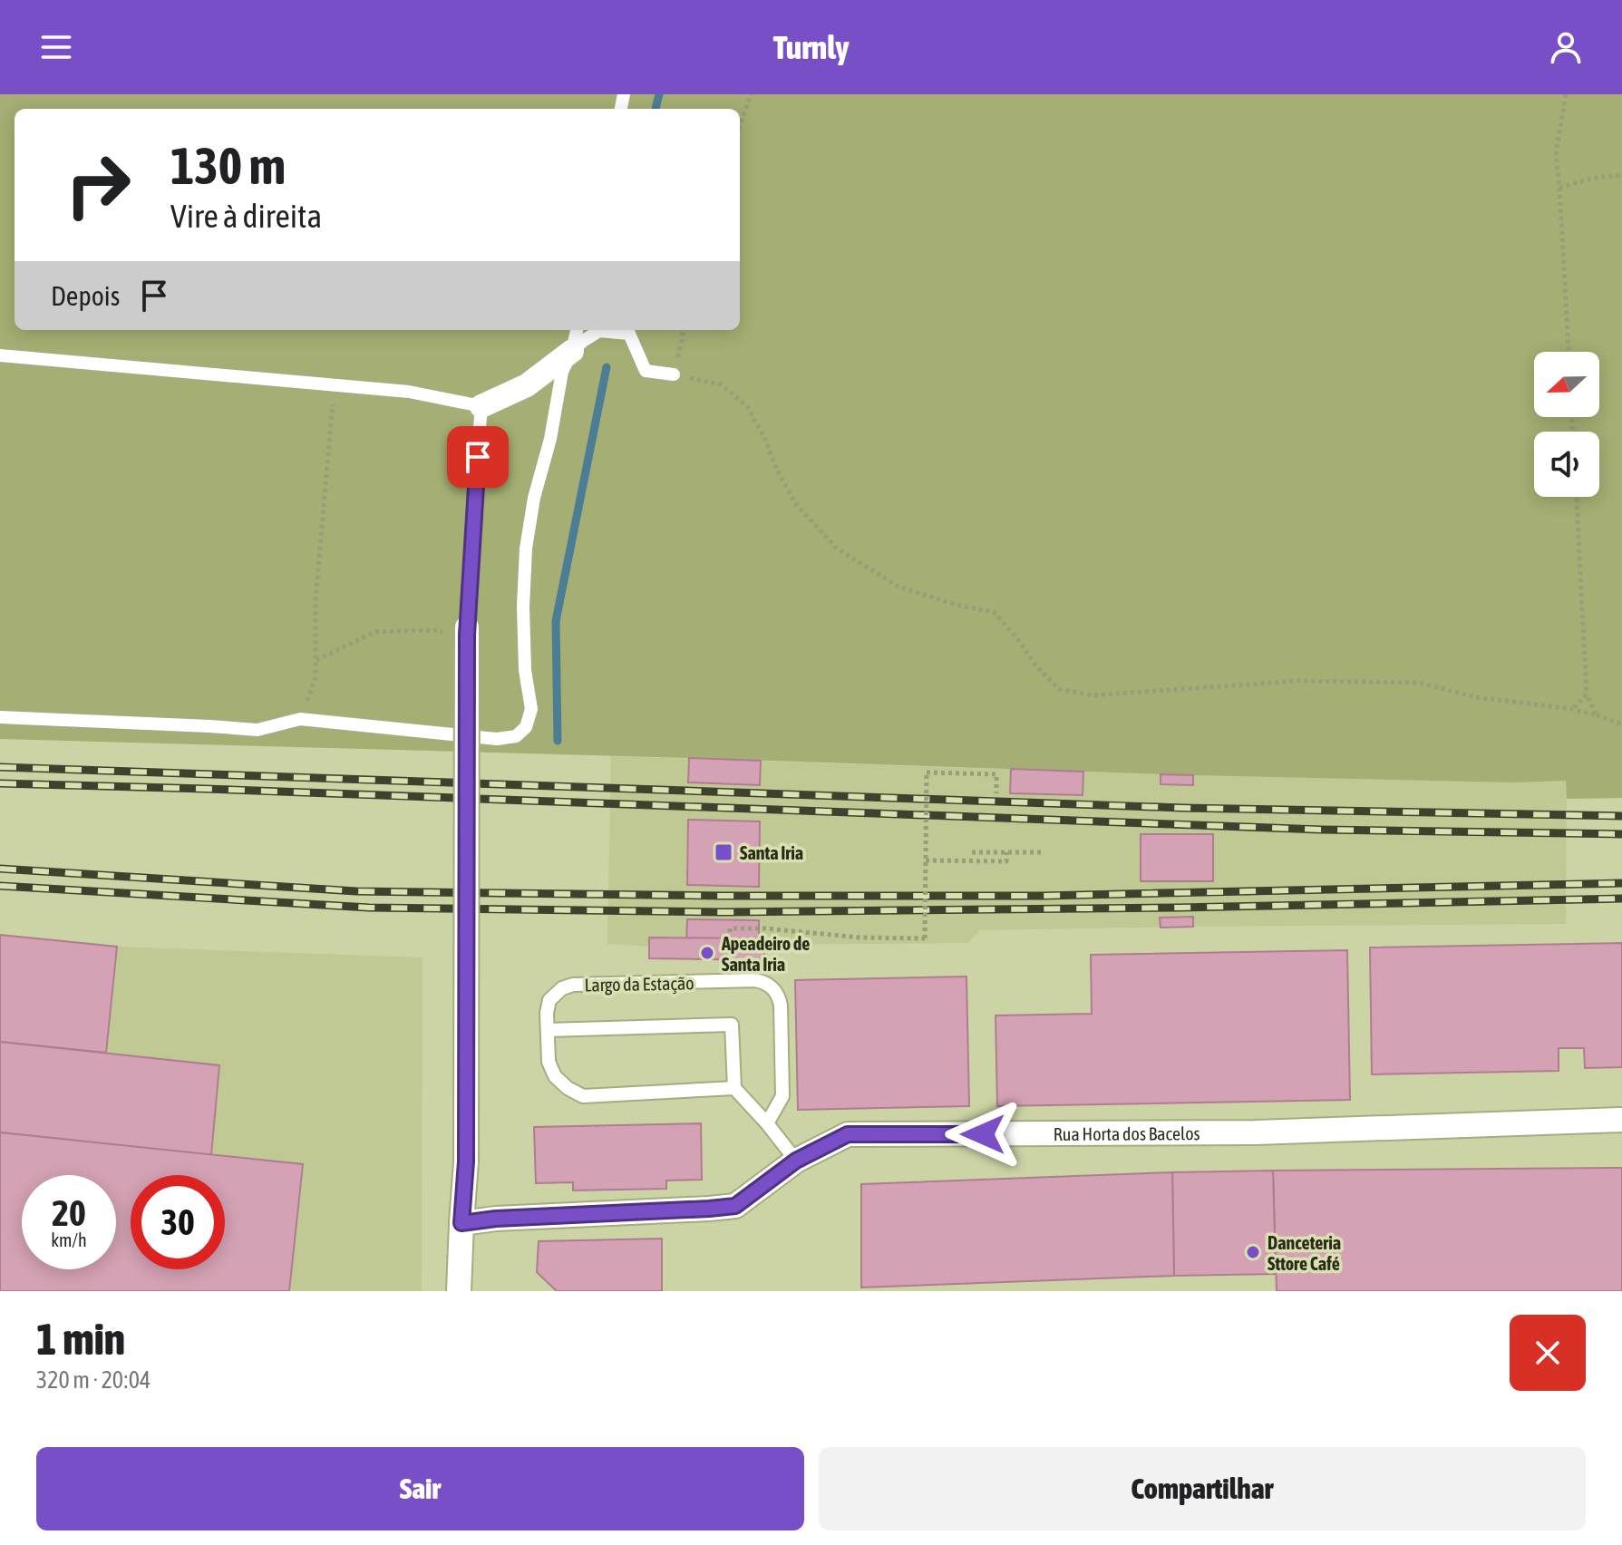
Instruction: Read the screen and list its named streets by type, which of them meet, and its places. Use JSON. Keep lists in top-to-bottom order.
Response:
{
  "streets": {
    "street": ["Rua Horta dos Bacelos"],
    "lane": ["Largo da Estação"]
  },
  "places": {
    "transit": ["Santa Iria"],
    "other": ["Apeadeiro de Santa Iria", "Danceteria Sttore Café"]
  },
  "north": "left",
  "page": {
    "header": "Turnly",
    "turn": ["130 m", "Vire à direita"],
    "then": "Depois",
    "speed": "20 km/h",
    "limit": "30",
    "heading": ["1 min", "320 m · 20:04"],
    "buttons": ["Sair", "Compartilhar"]
  }
}
